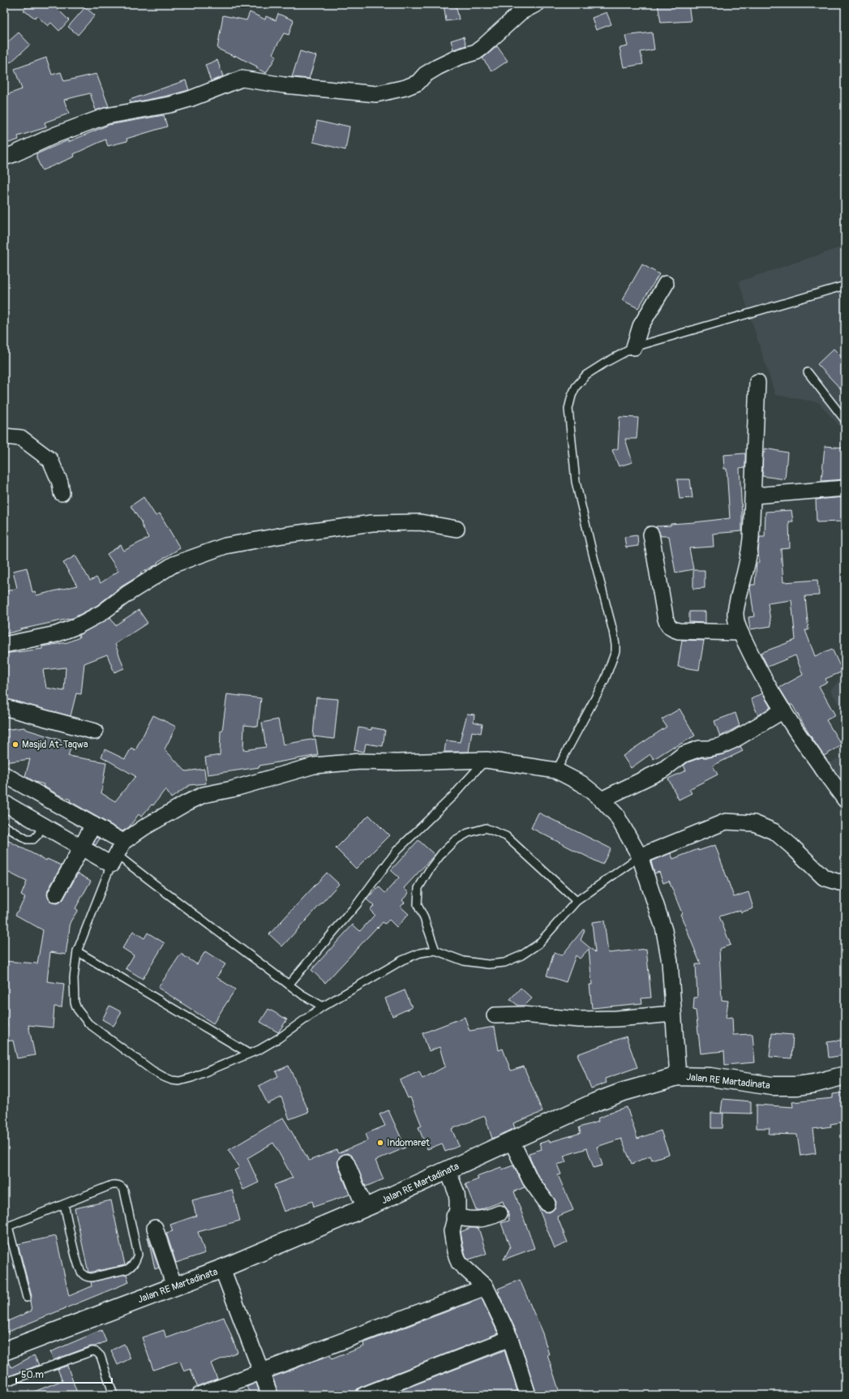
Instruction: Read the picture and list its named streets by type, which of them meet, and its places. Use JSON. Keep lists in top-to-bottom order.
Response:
{
  "streets": {
    "highway": ["Jalan RE Martadinata"]
  },
  "places": ["Masjid At-Taqwa", "Indomaret"],
  "scale_bar": "50 m"
}
